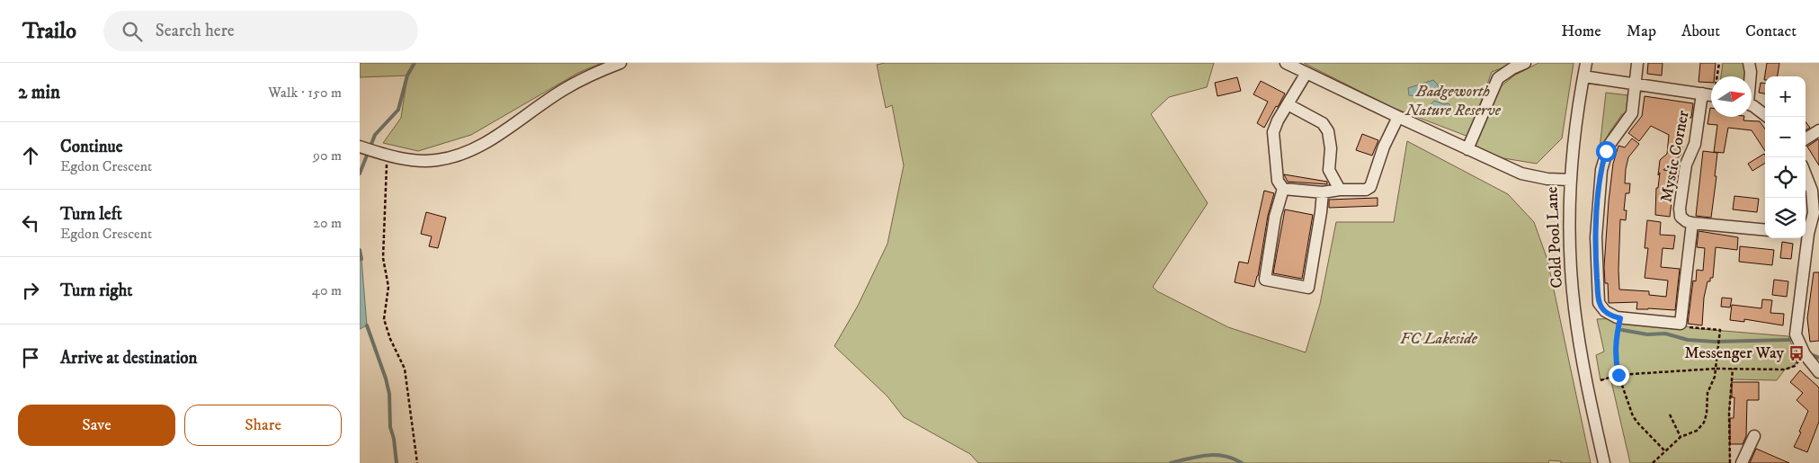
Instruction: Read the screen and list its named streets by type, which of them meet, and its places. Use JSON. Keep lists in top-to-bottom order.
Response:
{
  "streets": {
    "street": ["Mystic Corner", "Cold Pool Lane"]
  },
  "parks": ["Badgeworth Nature Reserve", "FC Lakeside"],
  "places": {
    "bus stop": ["Messenger Way"]
  },
  "north": "right",
  "page": {
    "header": "Trailo",
    "search": "Search here",
    "nav": [
      "Home",
      "Map",
      "About",
      "Contact"
    ],
    "heading": ["2 min", "Walk · 150 m"],
    "map_buttons": ["+", "−"],
    "list": [
      ["Continue", "Egdon Crescent", "90 m"],
      ["Turn left", "Egdon Crescent", "20 m"],
      ["Turn right", "40 m"],
      "Arrive at destination"
    ],
    "buttons": ["Save", "Share"]
  }
}
